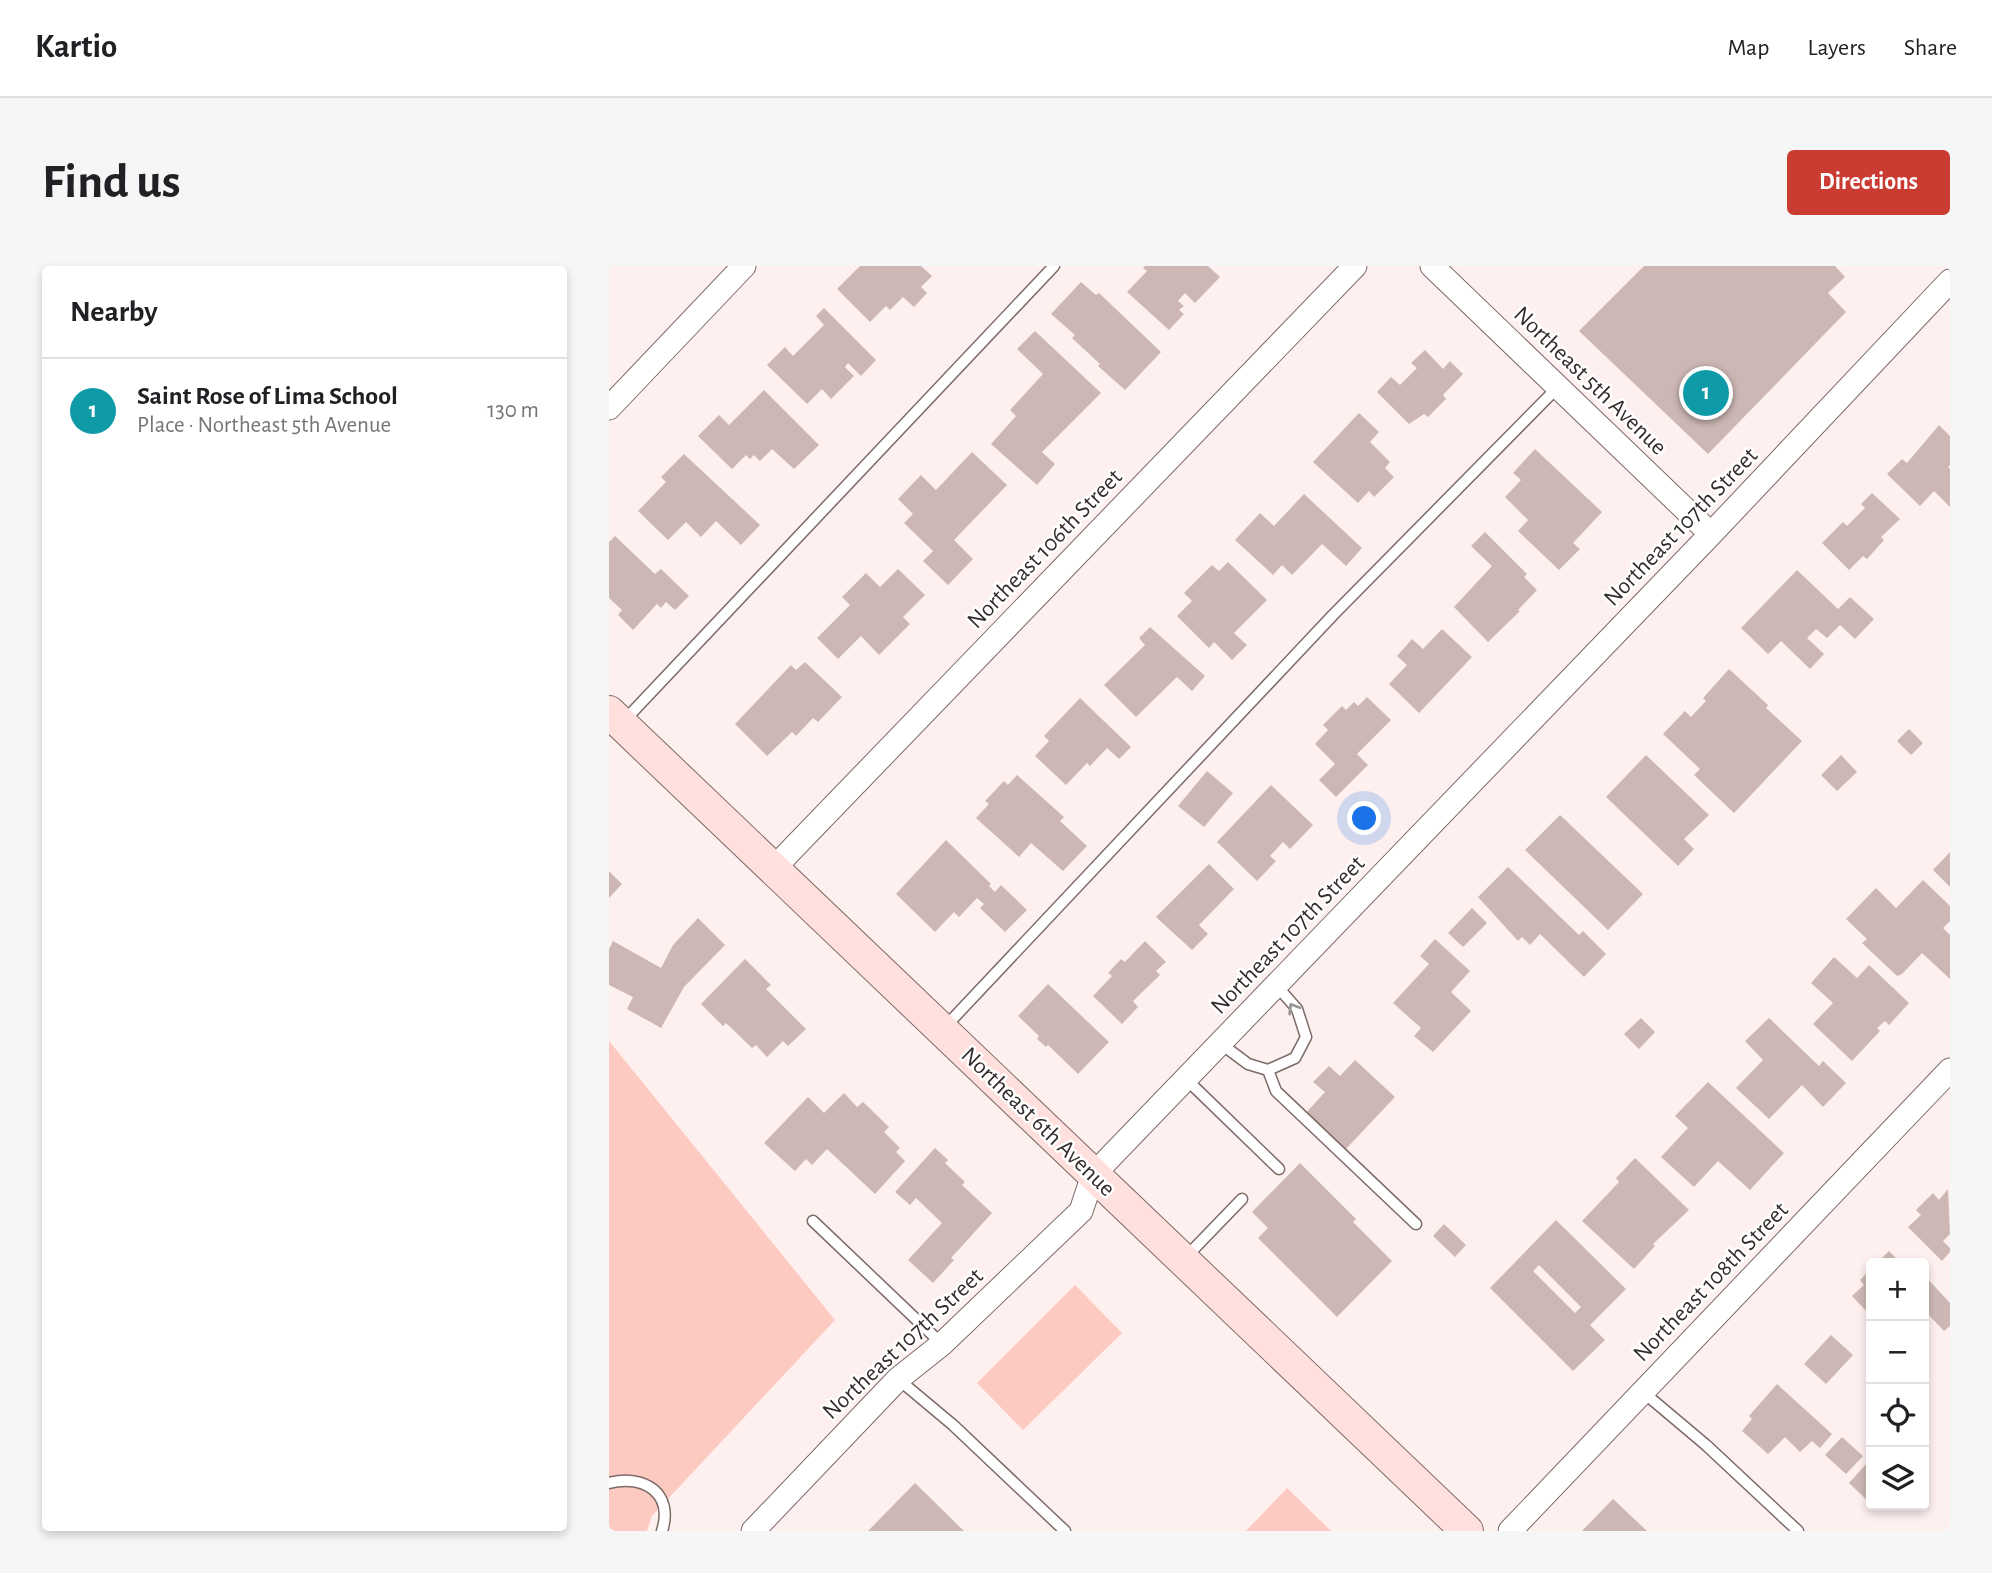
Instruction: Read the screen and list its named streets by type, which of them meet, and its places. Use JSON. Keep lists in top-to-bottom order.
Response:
{
  "streets": {
    "main road": ["Northeast 6th Avenue"],
    "street": [
      "Northeast 5th Avenue",
      "Northeast 107th Street",
      "Northeast 106th Street",
      "Northeast 108th Street"
    ]
  },
  "crossings": [
    ["Northeast 5th Avenue", "Northeast 107th Street"],
    ["Northeast 107th Street", "Northeast 6th Avenue"],
    ["Northeast 106th Street", "Northeast 6th Avenue"]
  ],
  "page": {
    "header": "Kartio",
    "nav": ["Map", "Layers", "Share"],
    "buttons": "Directions",
    "title": "Find us",
    "heading": "Nearby",
    "list": [
      {
        "mark": "1",
        "name": "Saint Rose of Lima School",
        "note": "Place · Northeast 5th Avenue",
        "value": "130 m"
      }
    ],
    "pins": "1",
    "map_buttons": ["+", "−"]
  }
}
